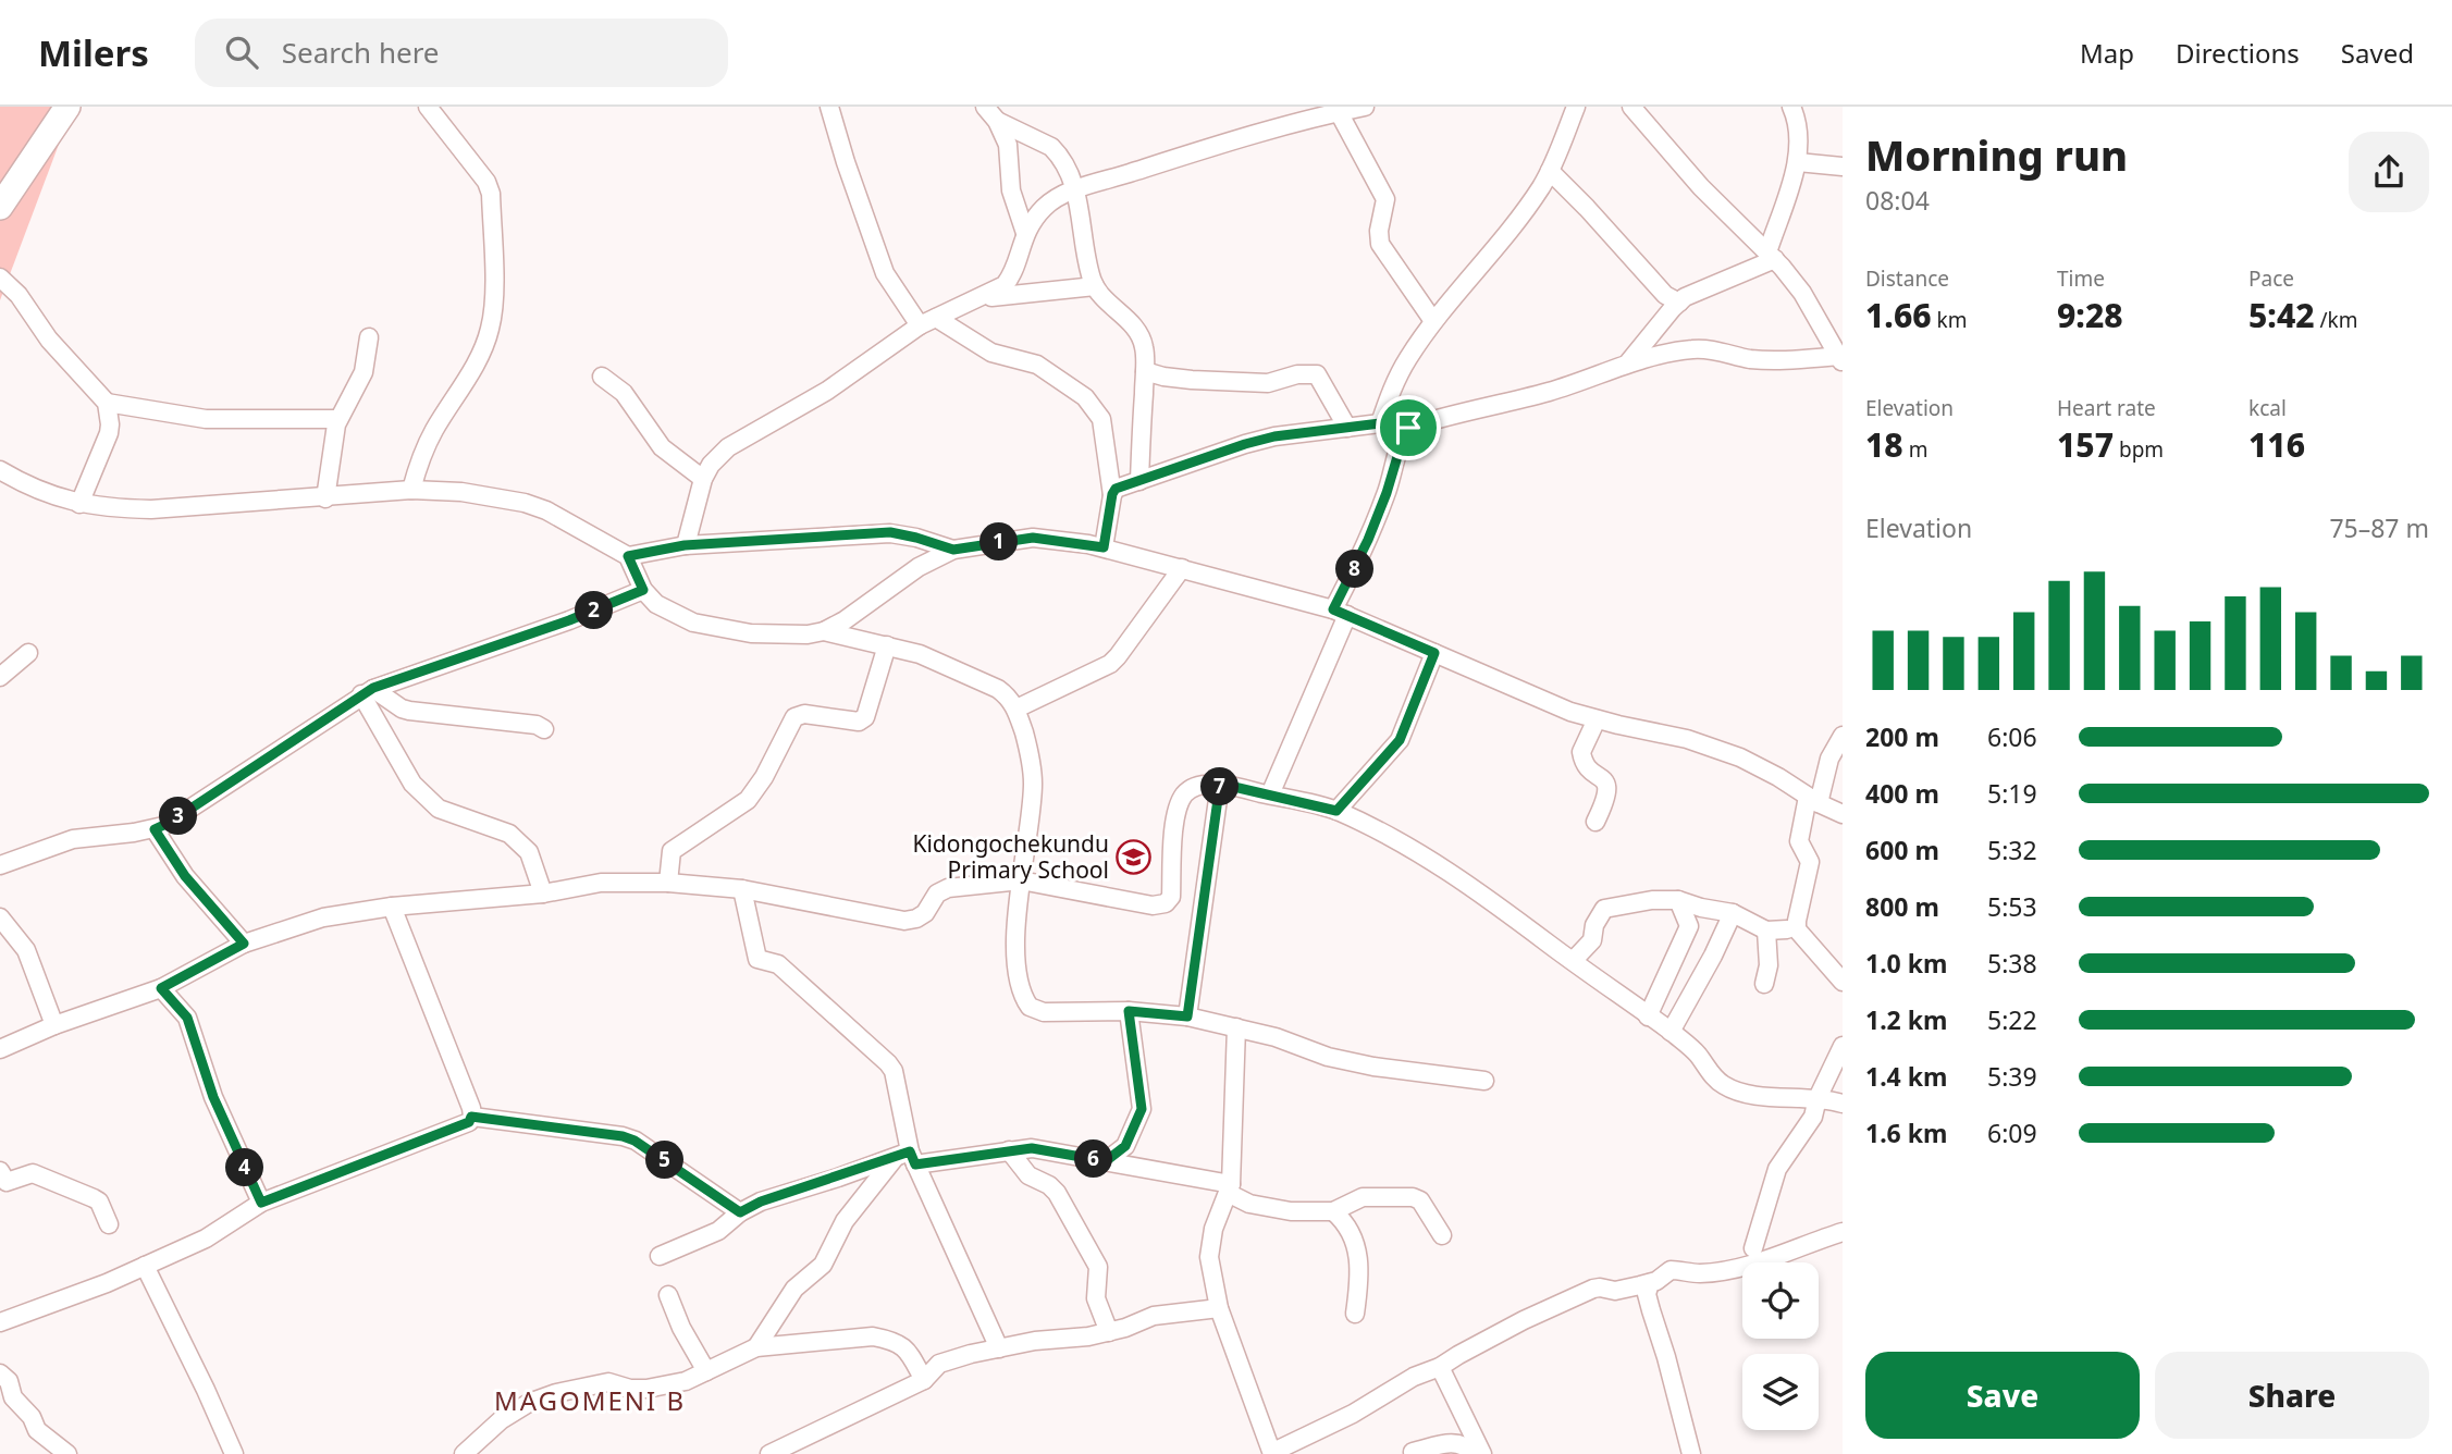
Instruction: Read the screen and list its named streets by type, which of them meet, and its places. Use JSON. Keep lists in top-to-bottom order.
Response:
{
  "districts": ["MAGOMENI B"],
  "places": {
    "school or university": ["Kidongochekundu Primary School"]
  },
  "page": {
    "header": "Milers",
    "search": "Search here",
    "nav": ["Map", "Directions", "Saved"],
    "heading": ["Morning run", "08:04"],
    "stats": [
      ["Distance", "1.66 km"],
      ["Time", "9:28"],
      ["Pace", "5:42 /km"],
      ["Elevation", "18 m"],
      ["Heart rate", "157 bpm"],
      ["kcal", "116"]
    ],
    "chart": ["Elevation", "75–87 m"],
    "pins": [
      "1",
      "8",
      "2",
      "7",
      "3",
      "6",
      "5",
      "4"
    ],
    "list": [
      {
        "name": "200 m",
        "note": "6:06"
      },
      {
        "name": "400 m",
        "note": "5:19"
      },
      {
        "name": "600 m",
        "note": "5:32"
      },
      {
        "name": "800 m",
        "note": "5:53"
      },
      {
        "name": "1.0 km",
        "note": "5:38"
      },
      {
        "name": "1.2 km",
        "note": "5:22"
      },
      {
        "name": "1.4 km",
        "note": "5:39"
      },
      {
        "name": "1.6 km",
        "note": "6:09"
      }
    ],
    "buttons": ["Save", "Share"]
  }
}
